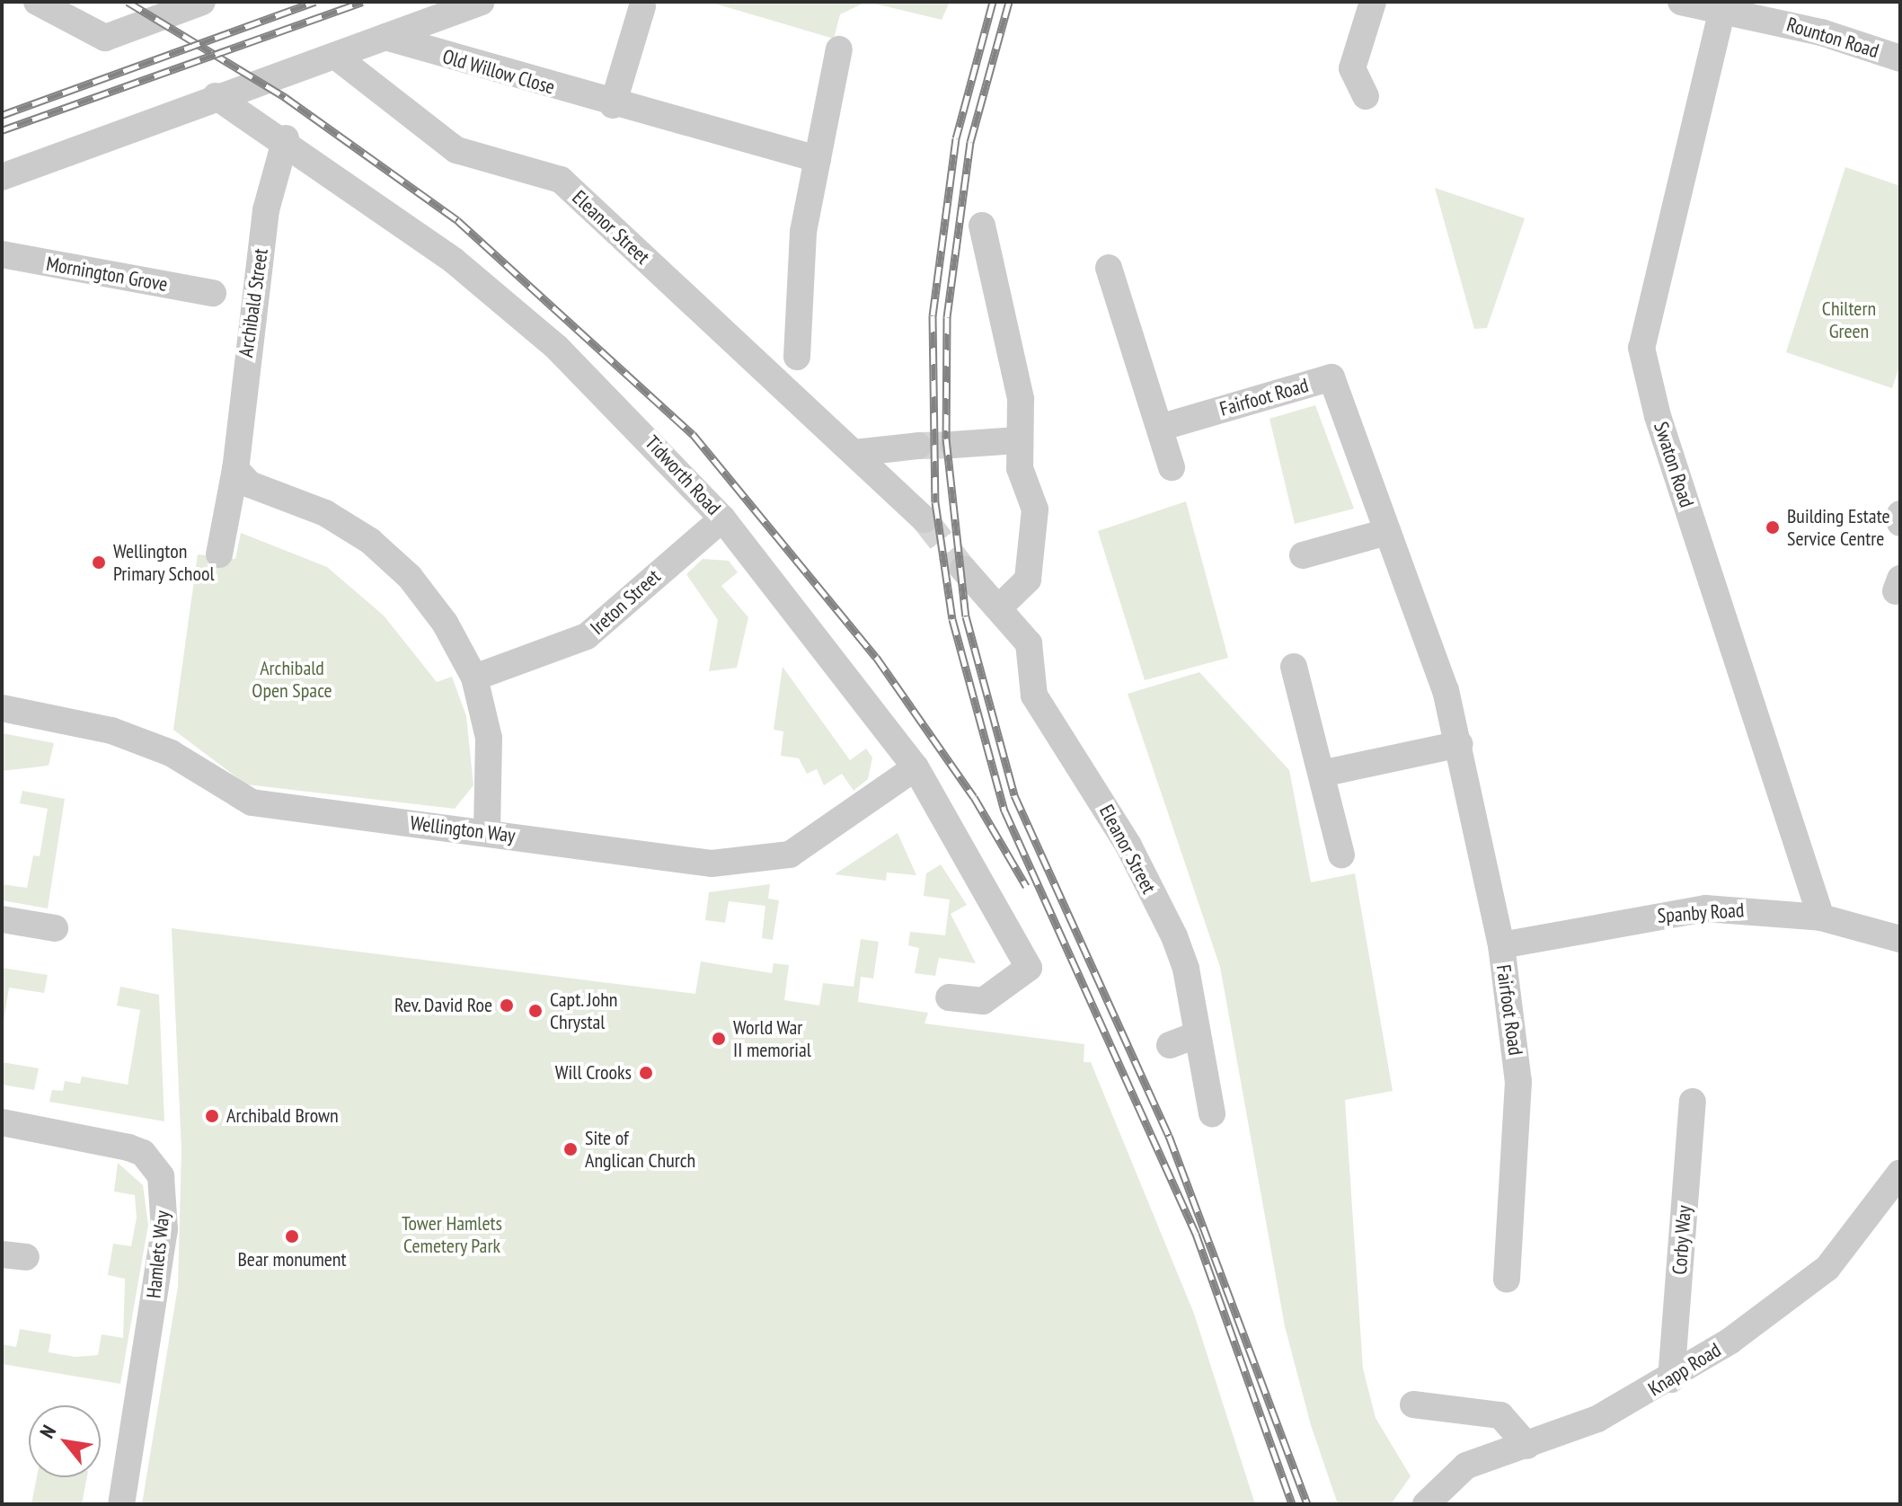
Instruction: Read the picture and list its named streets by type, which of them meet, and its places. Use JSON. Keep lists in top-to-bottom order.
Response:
{
  "streets": {
    "street": [
      "Rounton Road",
      "Old Willow Close",
      "Eleanor Street",
      "Mornington Grove",
      "Archibald Street",
      "Fairfoot Road",
      "Swaton Road",
      "Tidworth Road",
      "Ireton Street",
      "Wellington Way",
      "Spanby Road",
      "Corby Way",
      "Hamlets Way",
      "Knapp Road"
    ]
  },
  "crossings": [
    ["Rounton Road", "Swaton Road"],
    ["Archibald Street", "Tidworth Road"],
    ["Fairfoot Road", "Spanby Road"],
    ["Swaton Road", "Spanby Road"],
    ["Tidworth Road", "Ireton Street"],
    ["Tidworth Road", "Wellington Way"],
    ["Corby Way", "Knapp Road"]
  ],
  "parks": ["Chiltern Green", "Archibald Open Space", "Tower Hamlets Cemetery Park"],
  "places": [
    "Building Estate Service Centre",
    "Wellington Primary School",
    "Rev. David Roe",
    "Capt. John Chrystal",
    "World War II memorial",
    "Will Crooks",
    "Archibald Brown",
    "Site of Anglican Church",
    "Bear monument"
  ],
  "north": "top left"
}
